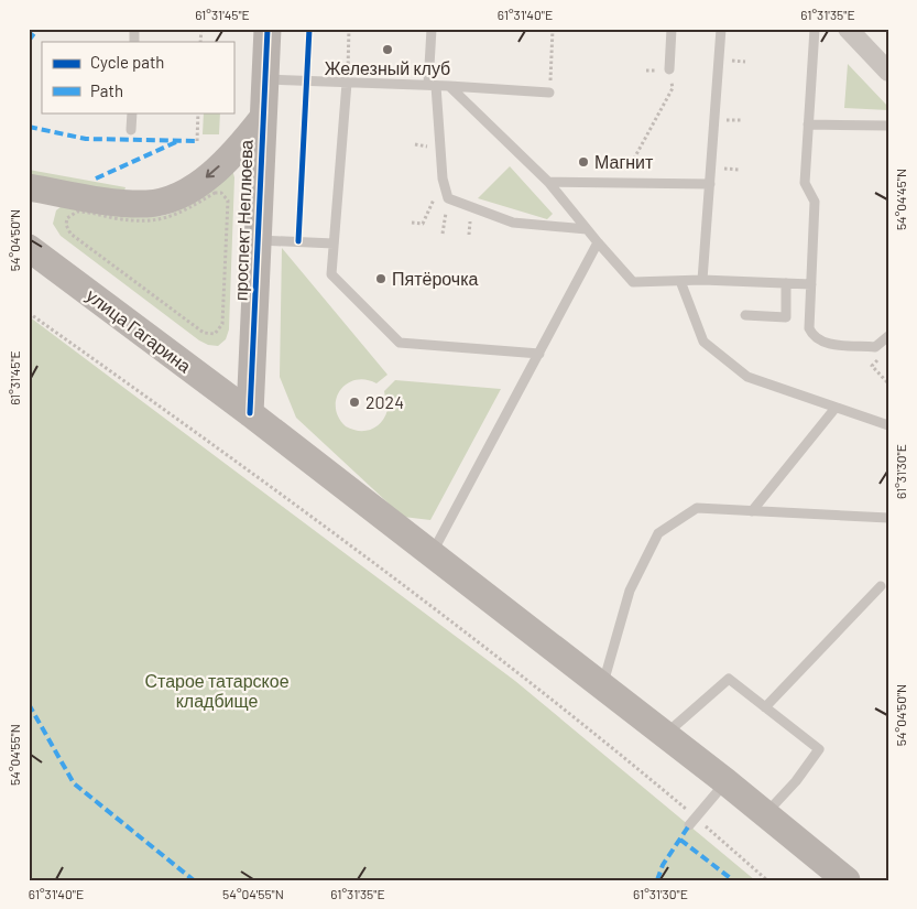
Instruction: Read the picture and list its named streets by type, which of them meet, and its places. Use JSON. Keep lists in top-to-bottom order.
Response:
{
  "streets": {
    "main road": ["проспект Неплюева", "улица Гагарина"]
  },
  "crossings": [
    ["проспект Неплюева", "улица Гагарина"]
  ],
  "parks": ["Старое татарское кладбище"],
  "places": [
    "Железный клуб",
    "Магнит",
    "Пятёрочка",
    "2024"
  ],
  "legend": ["Cycle path", "Path"],
  "coordinates": [
    "61°31'45\"E",
    "61°31'40\"E",
    "61°31'35\"E",
    "54°04'45\"N",
    "54°04'50\"N",
    "61°31'30\"E",
    "54°04'55\"N"
  ]
}
